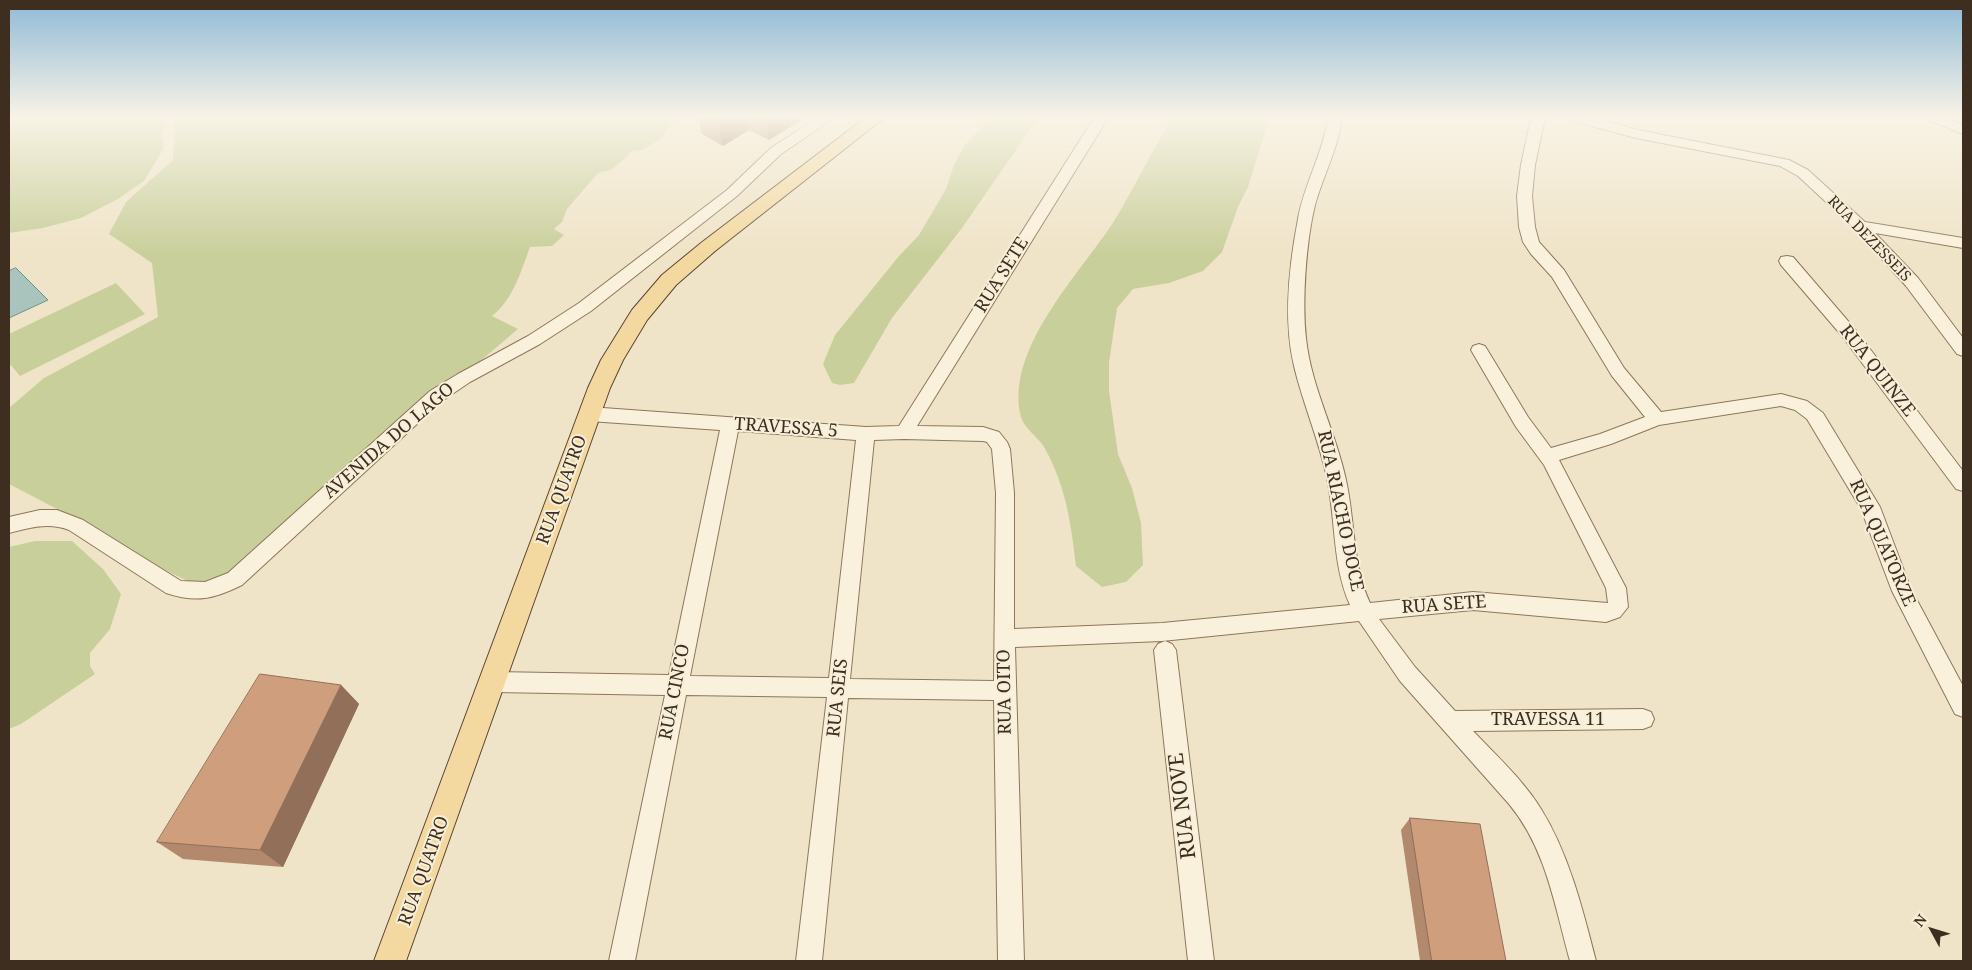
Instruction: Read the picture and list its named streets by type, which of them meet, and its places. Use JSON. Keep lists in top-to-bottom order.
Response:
{
  "streets": {
    "main road": ["RUA QUATRO"],
    "street": [
      "RUA DEZESSEIS",
      "RUA SETE",
      "RUA QUINZE",
      "TRAVESSA 5",
      "AVENIDA DO LAGO",
      "RUA RIACHO DOCE",
      "RUA QUATORZE",
      "RUA CINCO",
      "RUA OITO",
      "RUA SEIS",
      "TRAVESSA 11",
      "RUA NOVE"
    ]
  },
  "crossings": [
    ["RUA SETE", "TRAVESSA 5"],
    ["RUA SETE", "RUA RIACHO DOCE"],
    ["RUA SETE", "RUA OITO"],
    ["TRAVESSA 5", "RUA QUATRO"],
    ["TRAVESSA 5", "RUA CINCO"],
    ["TRAVESSA 5", "RUA OITO"],
    ["TRAVESSA 5", "RUA SEIS"],
    ["RUA RIACHO DOCE", "TRAVESSA 11"]
  ],
  "north": "top left"
}
